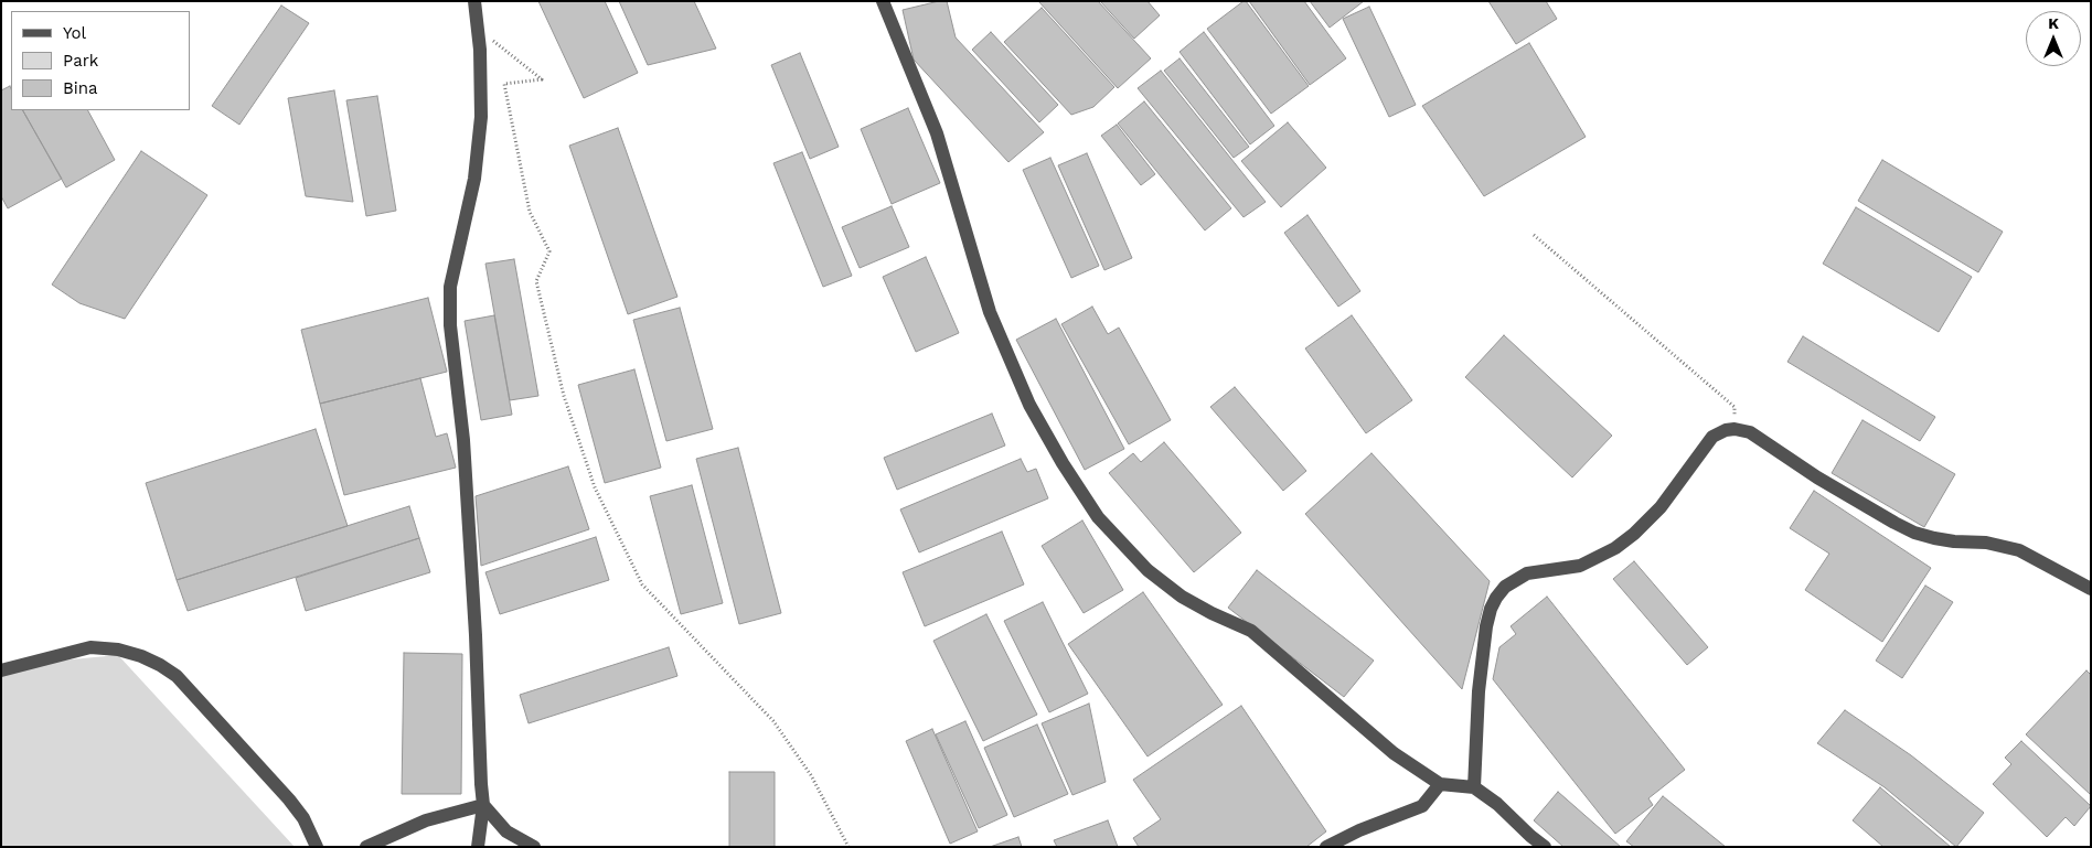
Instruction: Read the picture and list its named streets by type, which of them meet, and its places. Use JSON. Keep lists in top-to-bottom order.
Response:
{
  "legend": ["Yol", "Park", "Bina"],
  "north": "top"
}
